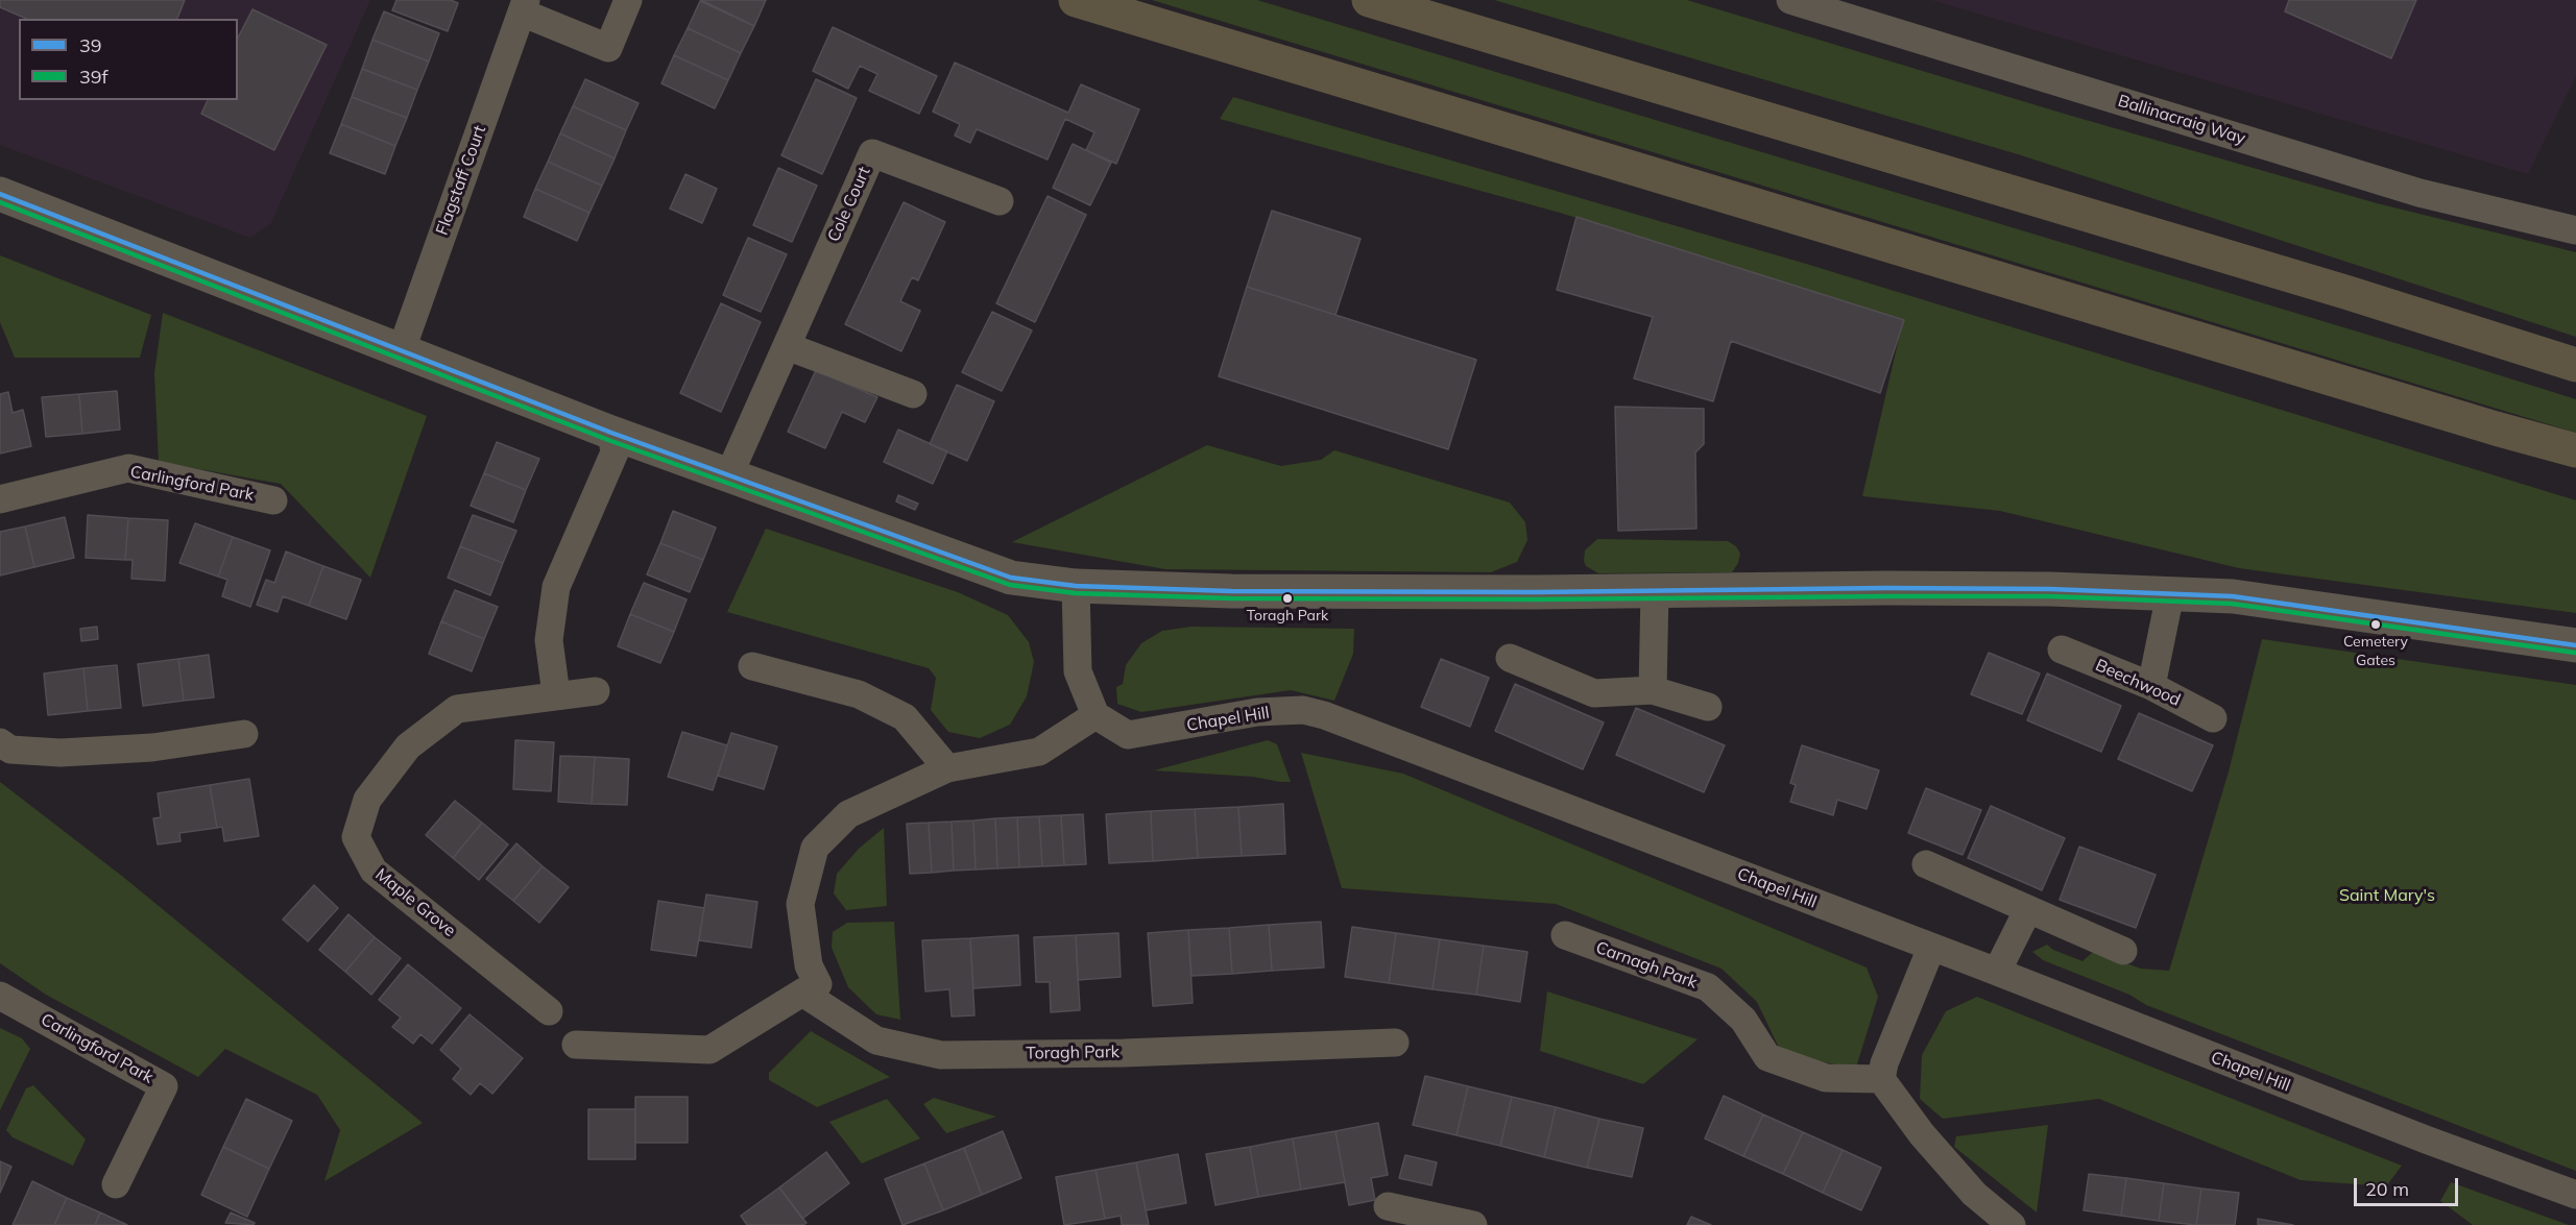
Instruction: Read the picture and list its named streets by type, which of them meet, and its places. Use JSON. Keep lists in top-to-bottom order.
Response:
{
  "streets": {
    "street": [
      "Ballinacraig Way",
      "Flagstaff Court",
      "Cole Court",
      "Carlingford Park",
      "Beechwood",
      "Chapel Hill",
      "Maple Grove",
      "Carnagh Park",
      "Toragh Park"
    ]
  },
  "parks": ["Saint Mary's"],
  "places": ["Toragh Park", "Cemetery Gates"],
  "lines": ["transit line 39", "transit line 39f"],
  "legend": ["39", "39f"],
  "scale_bar": "20 m"
}
